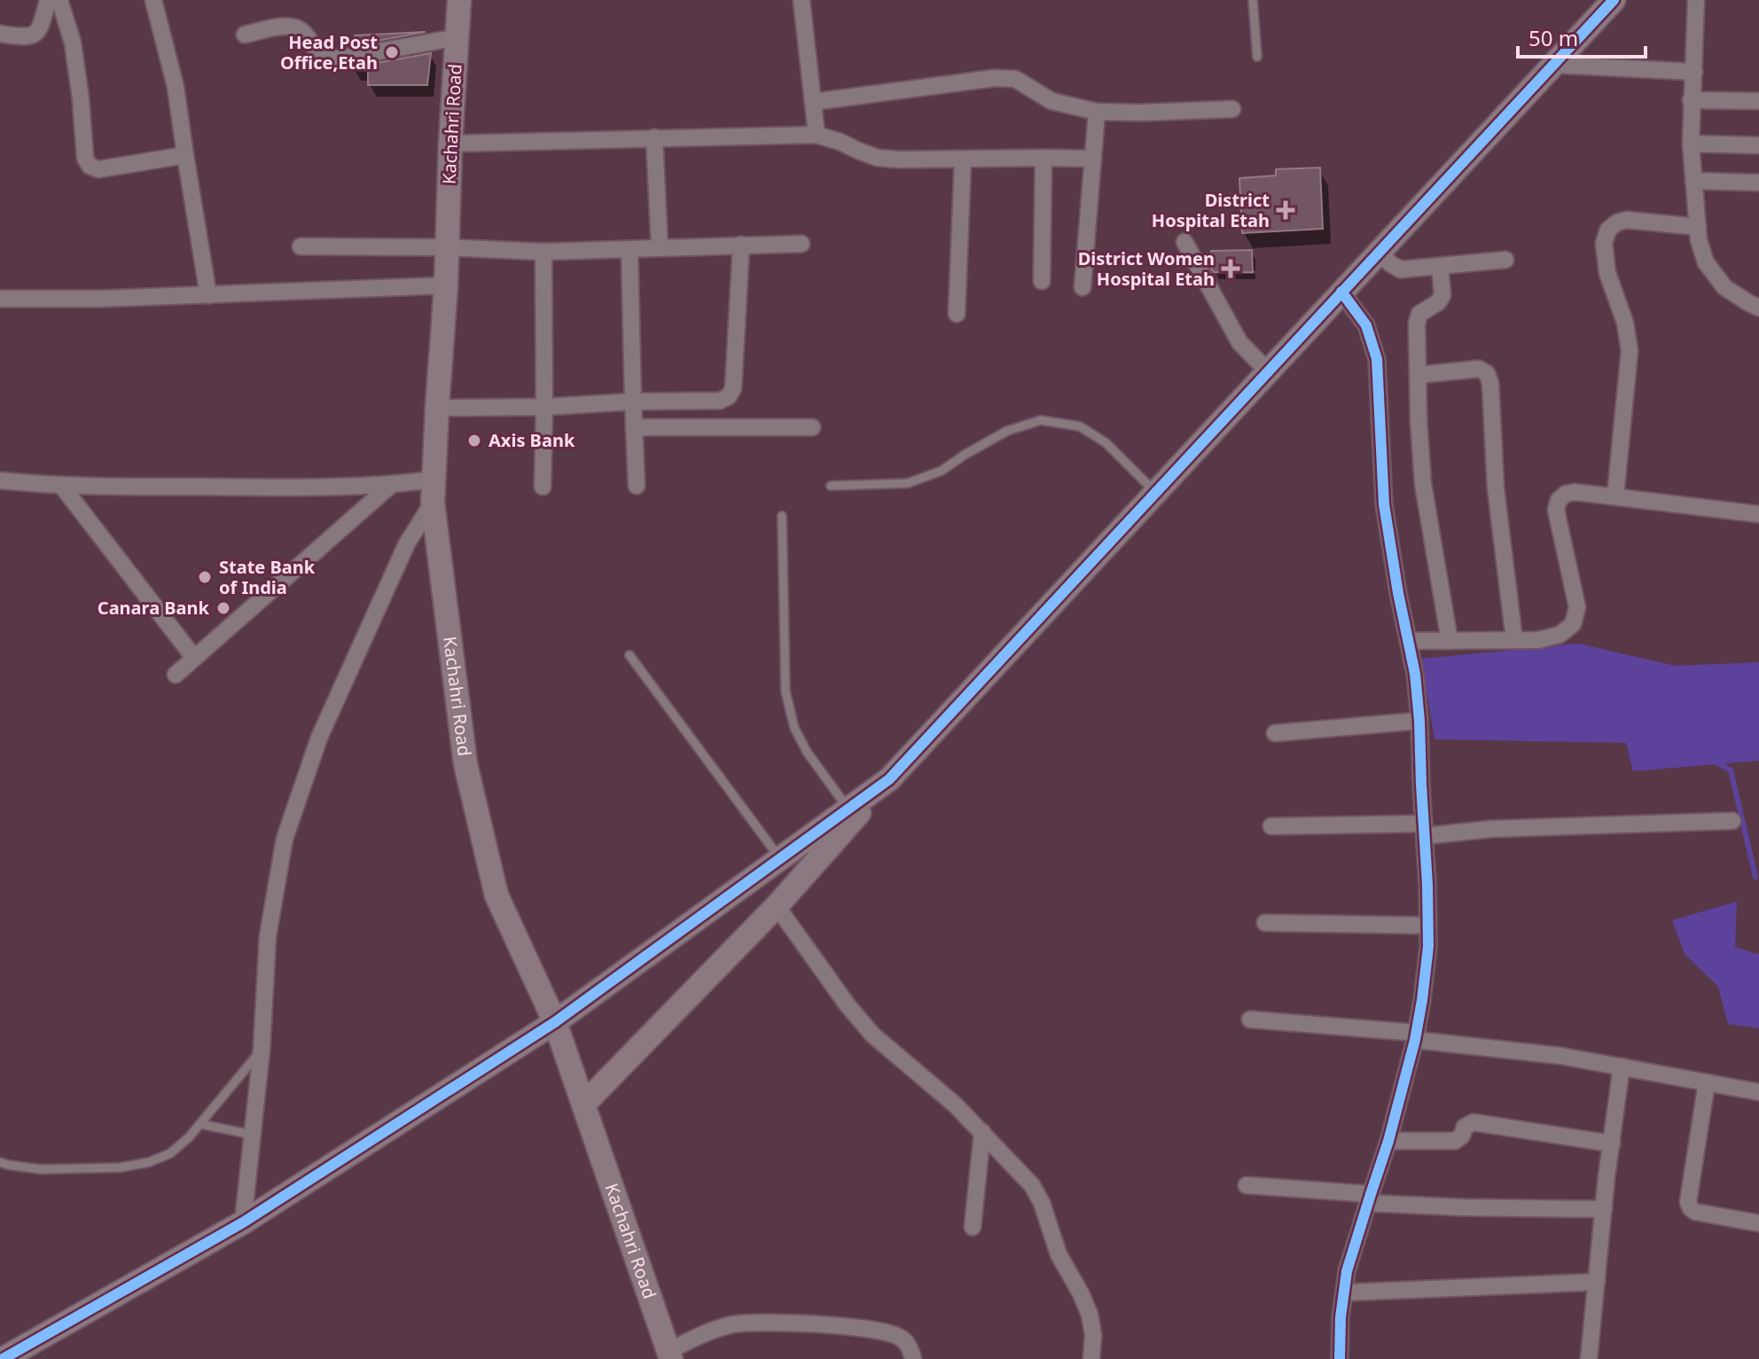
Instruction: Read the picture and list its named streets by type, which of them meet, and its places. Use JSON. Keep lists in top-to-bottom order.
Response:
{
  "streets": {
    "street": ["Kachahri Road"]
  },
  "places": {
    "other": [
      "Head Post Office,Etah",
      "Axis Bank",
      "State Bank of India",
      "Canara Bank"
    ],
    "health": ["District Hospital Etah", "District Women Hospital Etah"]
  },
  "scale_bar": "50 m"
}
